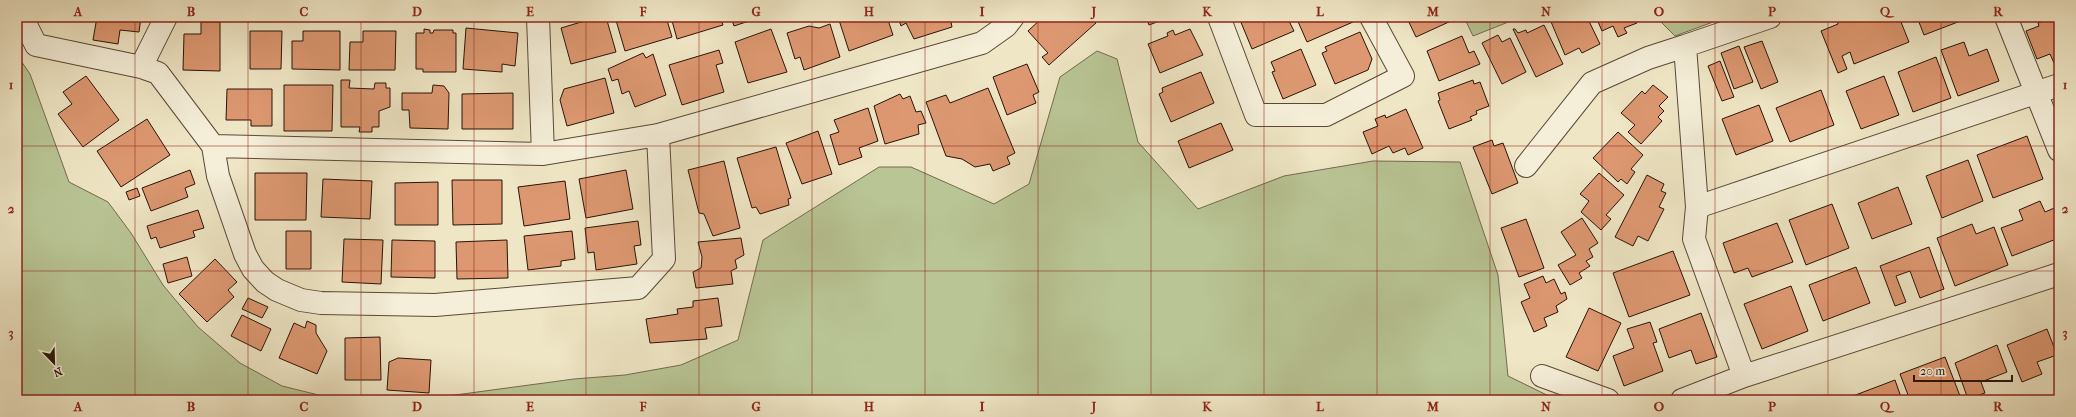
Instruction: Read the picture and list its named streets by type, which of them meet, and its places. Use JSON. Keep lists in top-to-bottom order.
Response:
{
  "scale_bar": "20 m",
  "north": "bottom right",
  "grid": {
    "columns": [
      "A",
      "B",
      "C",
      "D",
      "E",
      "F",
      "G",
      "H",
      "I",
      "J",
      "K",
      "L",
      "M",
      "N",
      "O",
      "P",
      "Q",
      "R"
    ],
    "rows": ["1", "2", "3"]
  }
}
